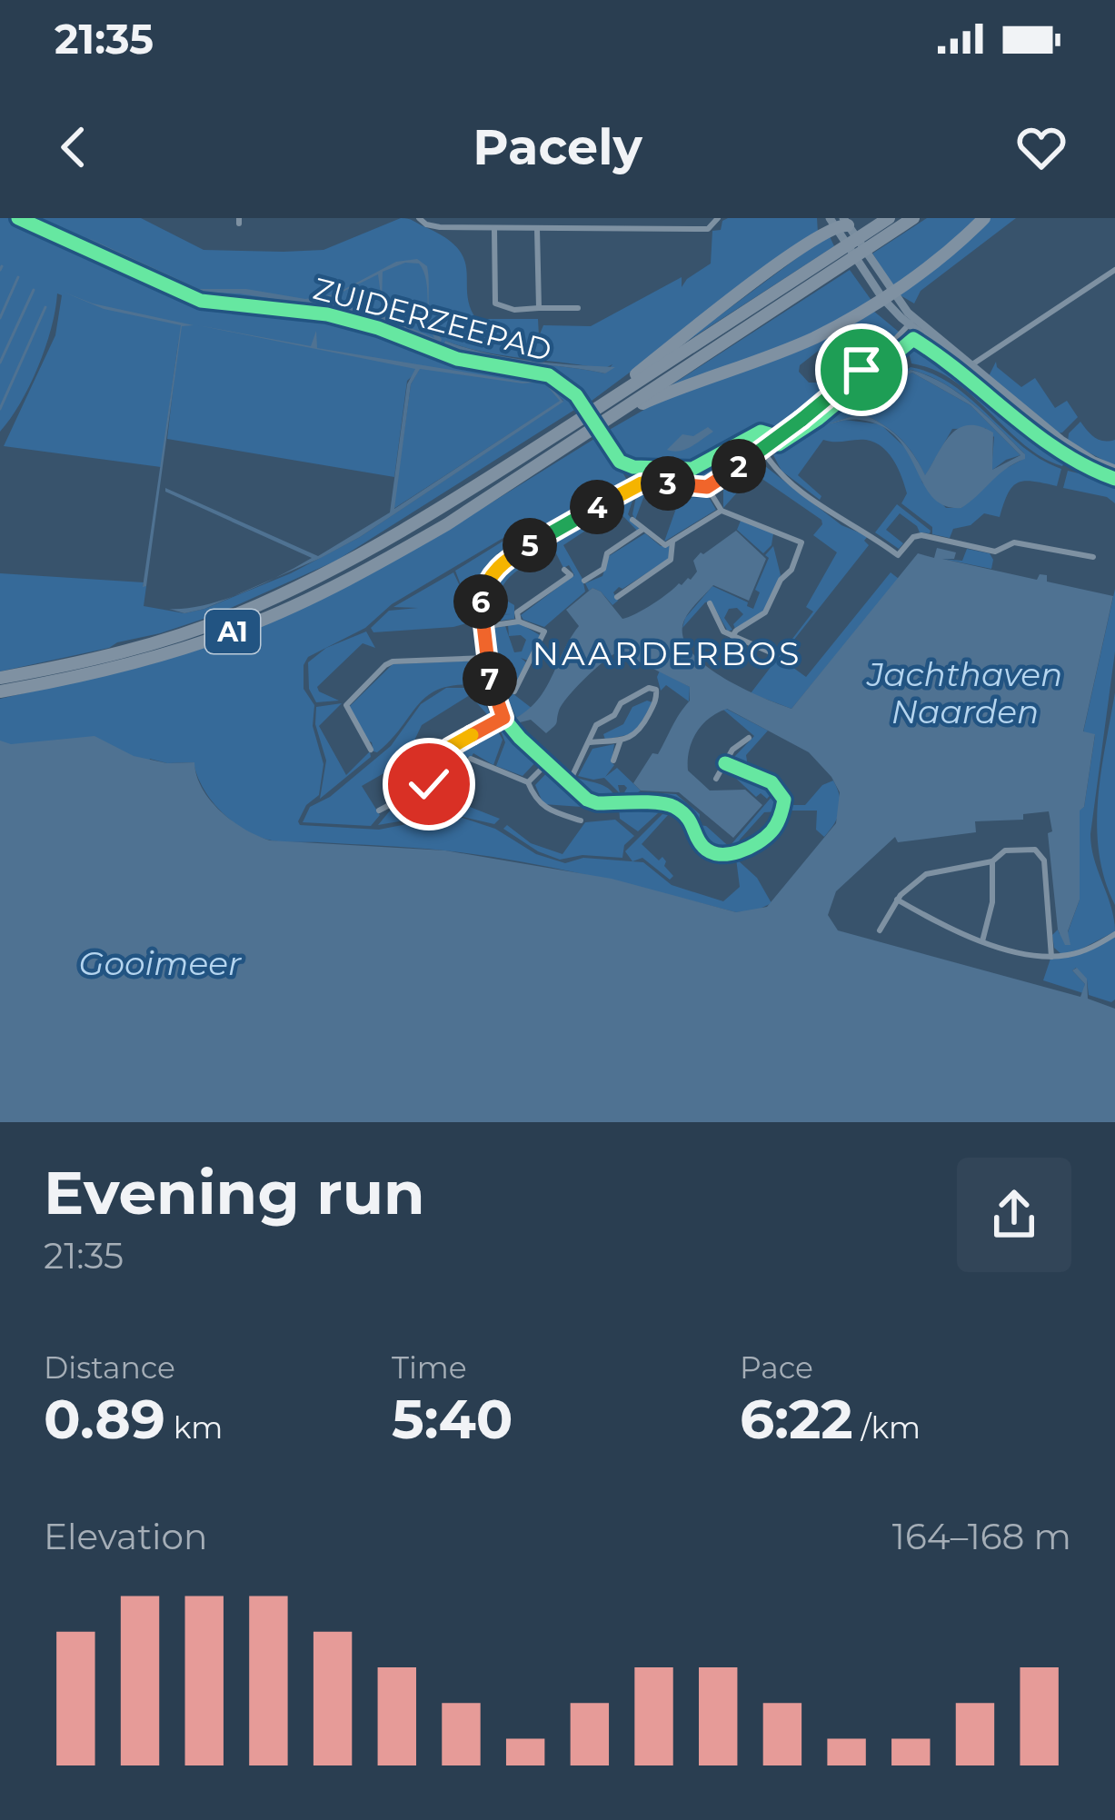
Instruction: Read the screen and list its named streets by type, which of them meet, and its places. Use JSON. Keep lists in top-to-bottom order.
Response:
{
  "streets": {
    "highway": ["A1"],
    "cycle path": ["ZUIDERZEEPAD"]
  },
  "districts": ["NAARDERBOS"],
  "water": ["Jachthaven Naarden", "Gooimeer"],
  "page": {
    "status": "21:35",
    "header": "Pacely",
    "pins": [
      "2",
      "3",
      "4",
      "5",
      "6",
      "7"
    ],
    "heading": ["Evening run", "21:35"],
    "stats": [
      ["Distance", "0.89 km"],
      ["Time", "5:40"],
      ["Pace", "6:22 /km"]
    ],
    "chart": ["Elevation", "164–168 m"]
  }
}
